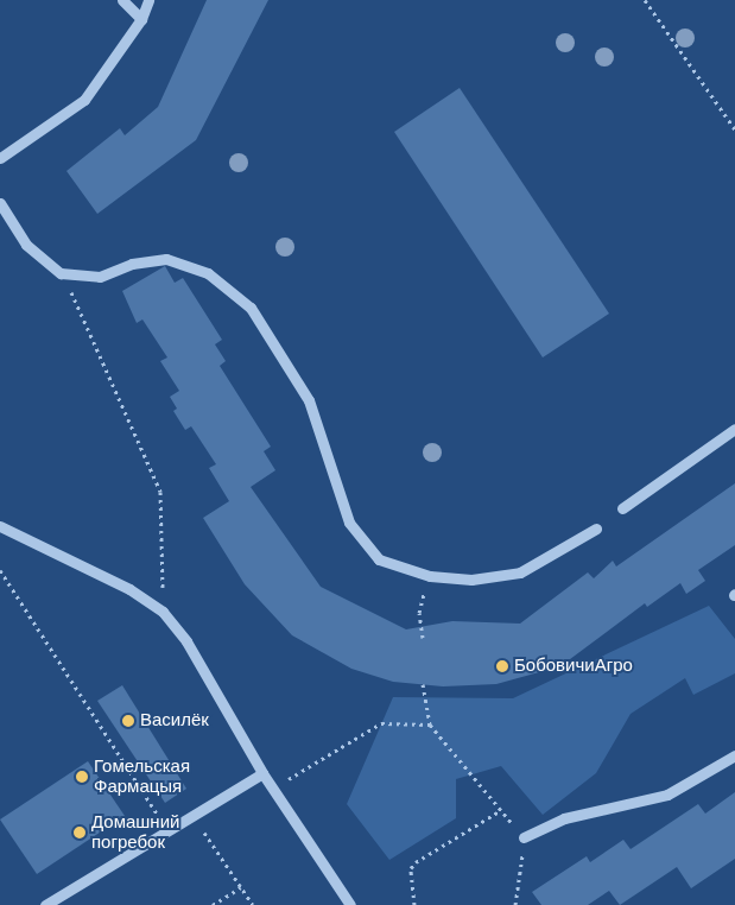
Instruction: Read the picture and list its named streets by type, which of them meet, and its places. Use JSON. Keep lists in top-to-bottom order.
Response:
{
  "places": [
    "БобовичиАгро",
    "Василёк",
    "Гомельская Фармацыя",
    "Домашний погребок"
  ]
}
